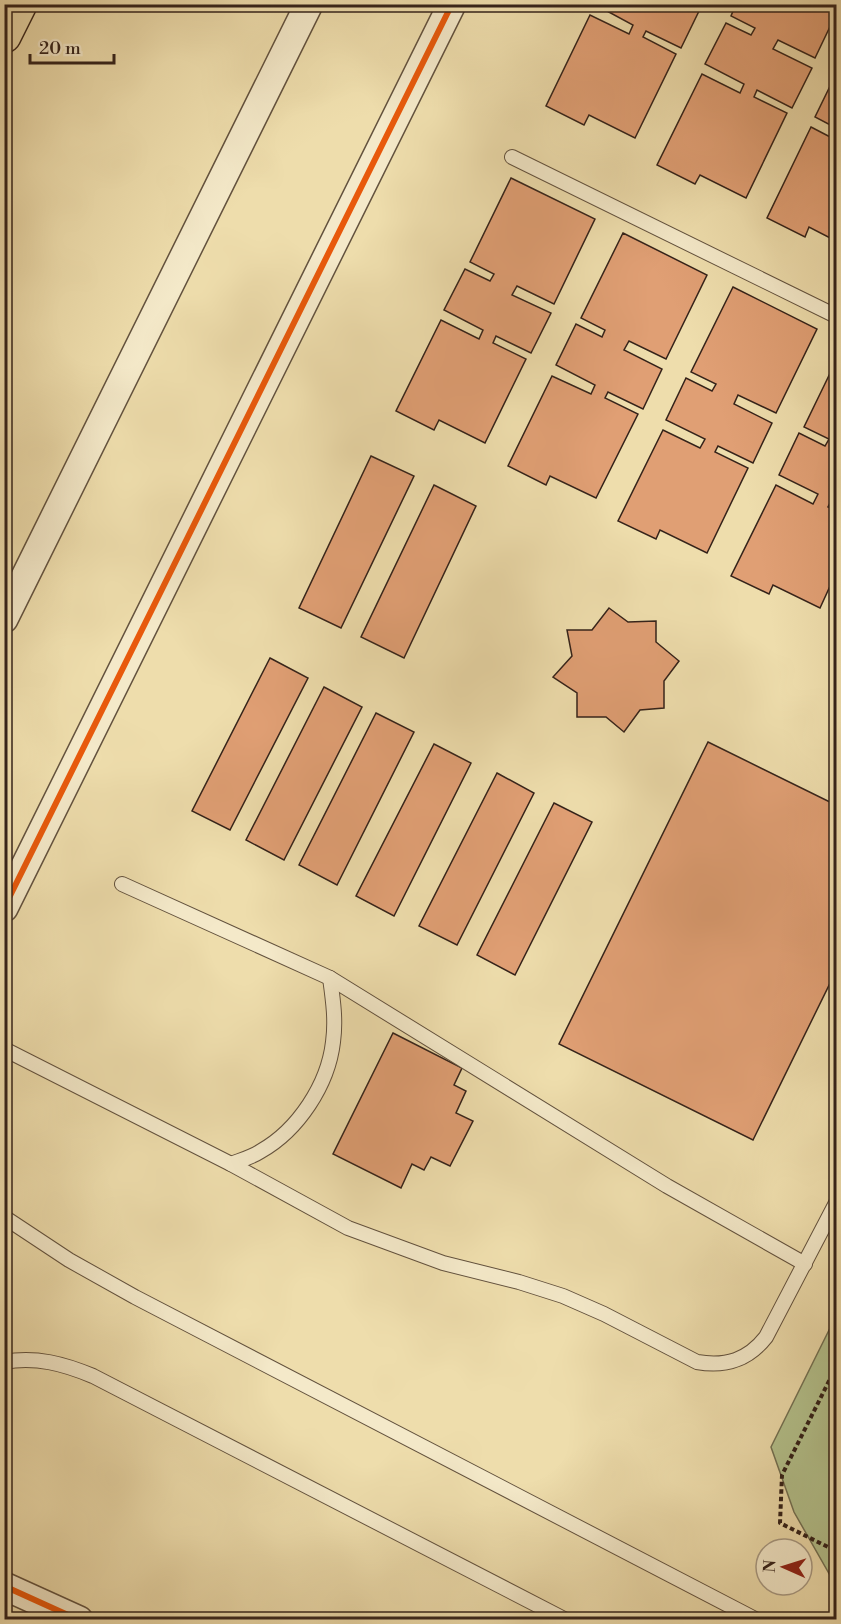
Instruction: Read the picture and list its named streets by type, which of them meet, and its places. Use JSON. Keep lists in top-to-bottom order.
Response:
{
  "scale_bar": "20 m",
  "north": "left"
}
